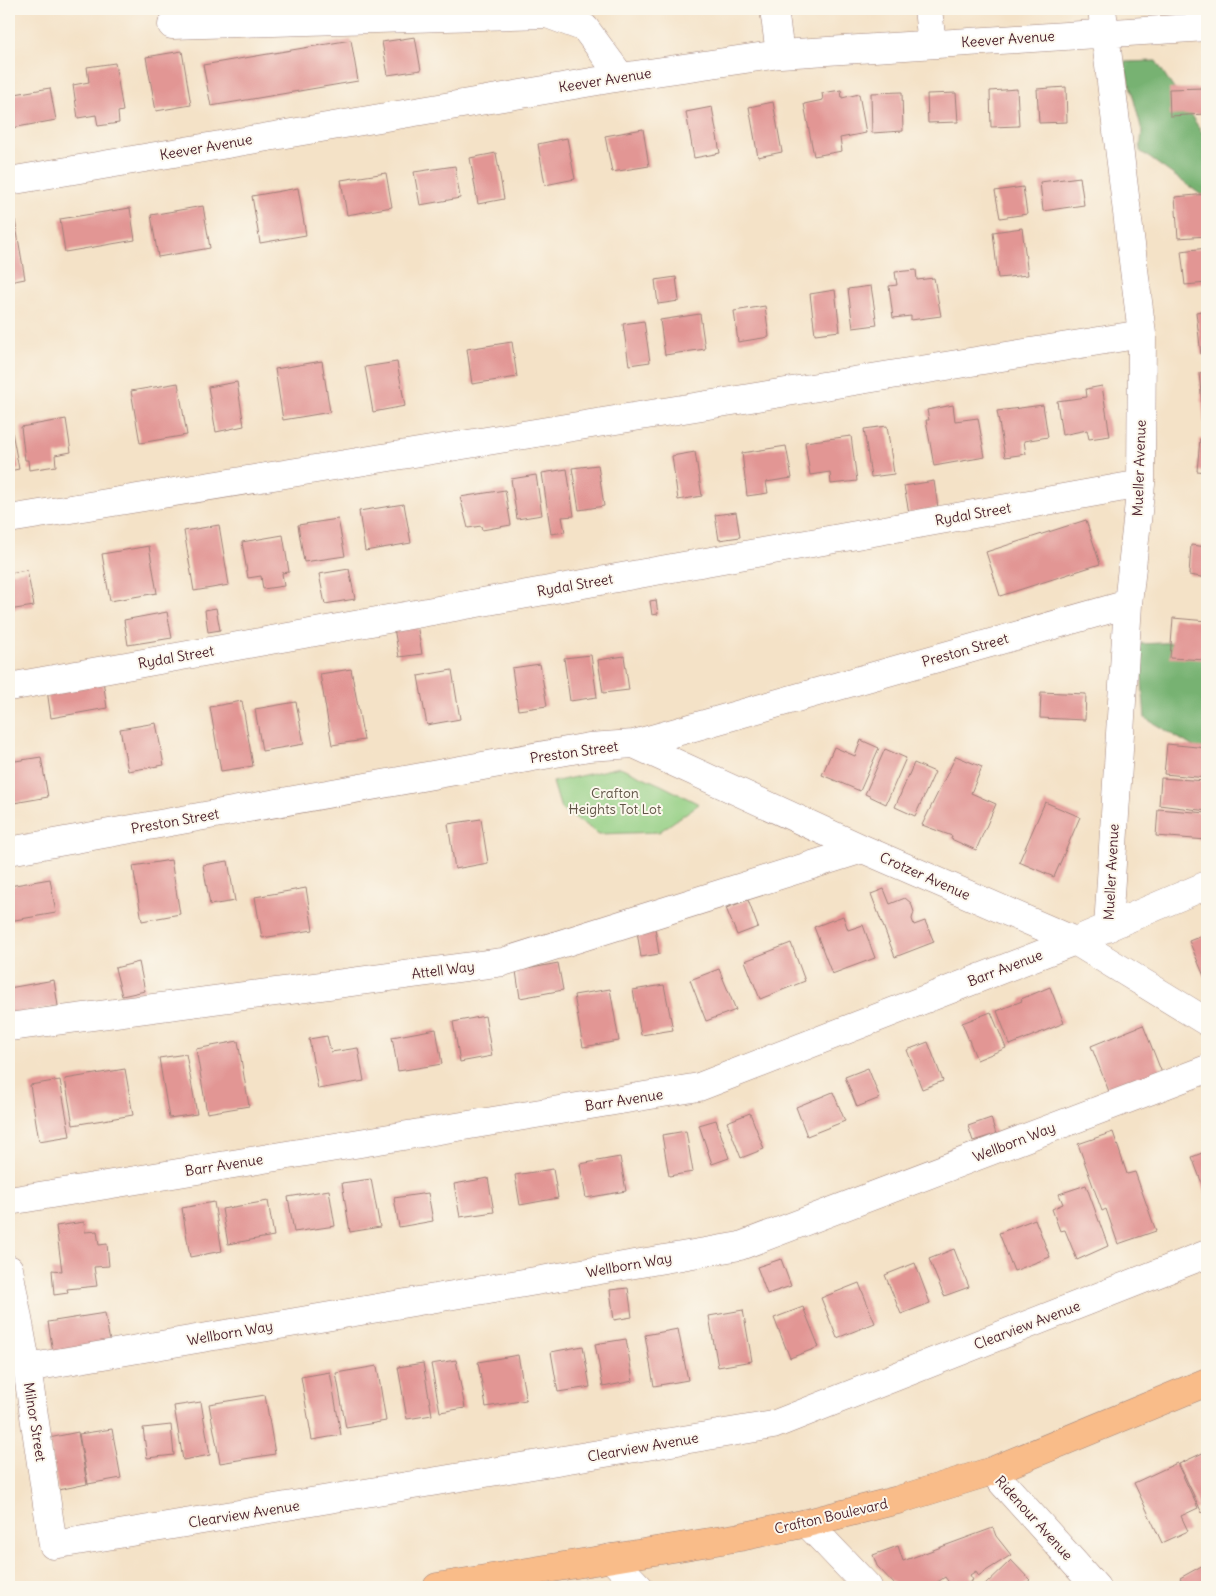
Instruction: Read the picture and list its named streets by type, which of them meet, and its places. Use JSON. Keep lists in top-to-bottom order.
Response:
{
  "streets": {
    "main road": ["Crafton Boulevard"],
    "street": [
      "Keever Avenue",
      "Mueller Avenue",
      "Rydal Street",
      "Preston Street",
      "Crotzer Avenue",
      "Barr Avenue",
      "Attell Way",
      "Wellborn Way",
      "Clearview Avenue",
      "Milnor Street",
      "Ridenour Avenue"
    ]
  },
  "crossings": [
    ["Keever Avenue", "Mueller Avenue"],
    ["Mueller Avenue", "Rydal Street"],
    ["Mueller Avenue", "Preston Street"],
    ["Mueller Avenue", "Barr Avenue"],
    ["Preston Street", "Crotzer Avenue"],
    ["Crotzer Avenue", "Barr Avenue"],
    ["Crotzer Avenue", "Attell Way"],
    ["Wellborn Way", "Milnor Street"],
    ["Clearview Avenue", "Milnor Street"],
    ["Crafton Boulevard", "Ridenour Avenue"]
  ],
  "parks": ["Crafton Heights Tot Lot"]
}
